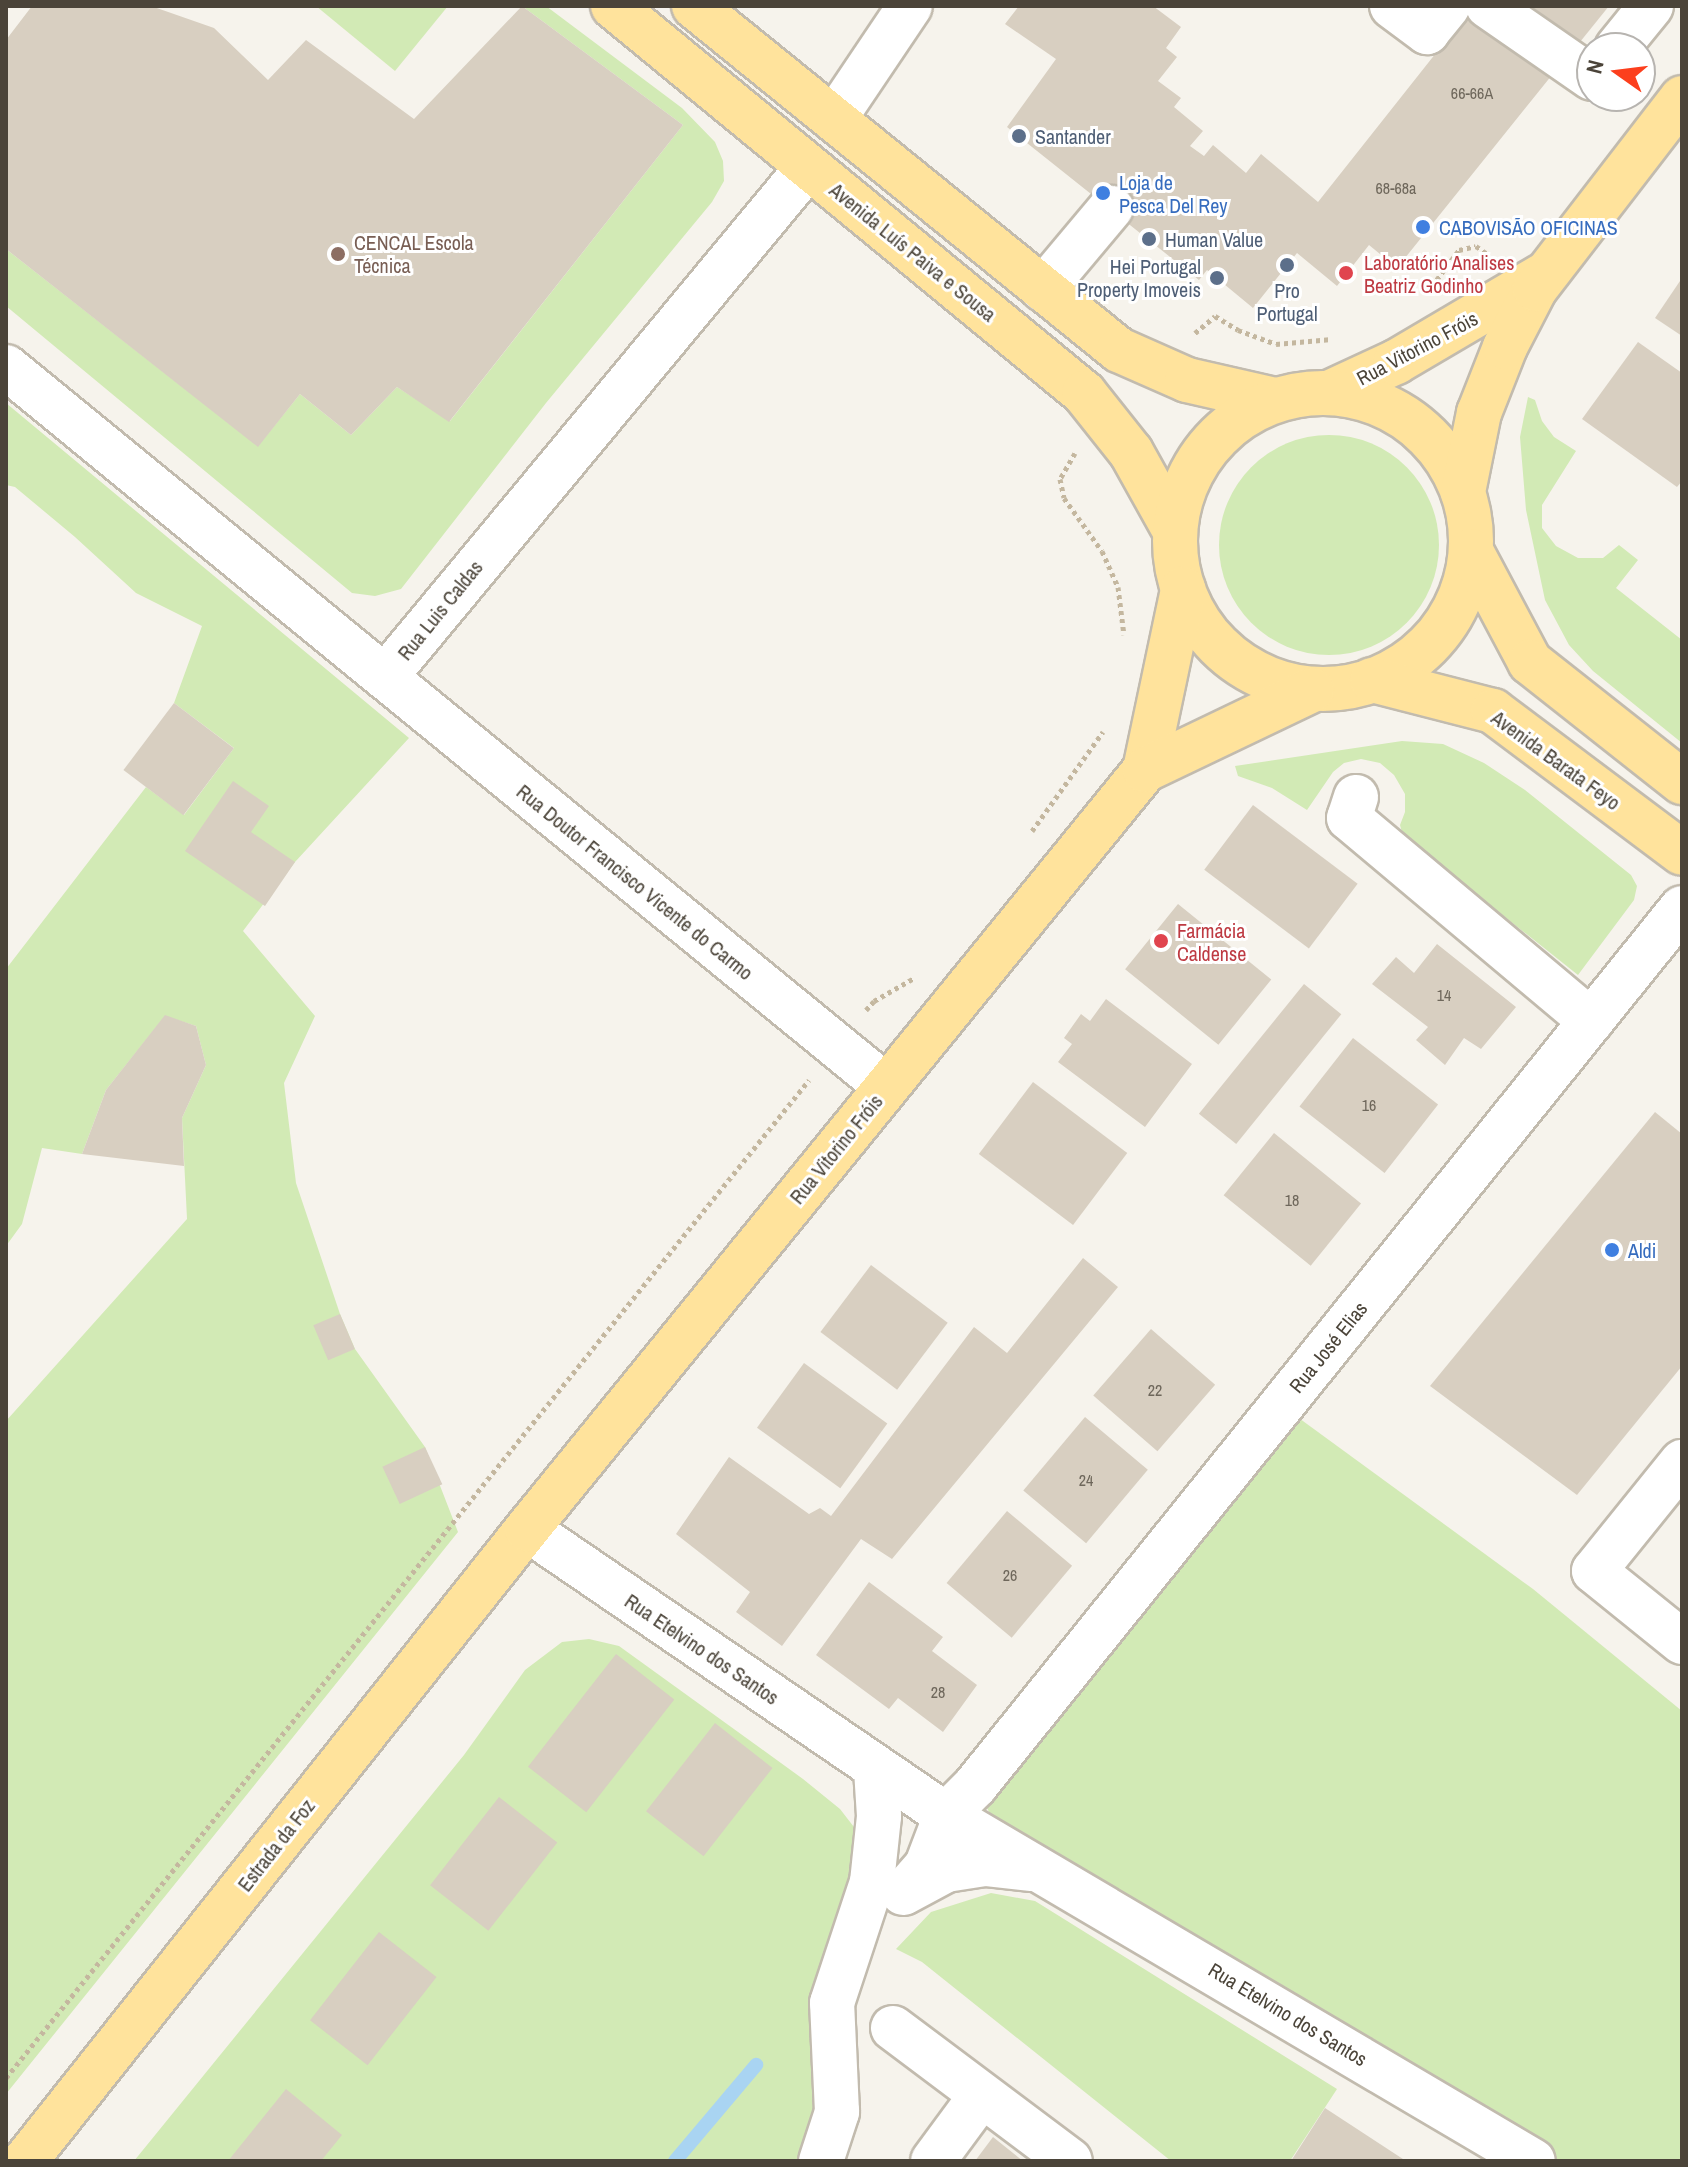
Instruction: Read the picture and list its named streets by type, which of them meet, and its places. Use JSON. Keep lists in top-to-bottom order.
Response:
{
  "streets": {
    "main road": [
      "Avenida Luís Paiva e Sousa",
      "Rua Vitorino Fróis",
      "Avenida Barata Feyo",
      "Estrada da Foz"
    ],
    "street": [
      "Rua Luis Caldas",
      "Rua Doutor Francisco Vicente do Carmo",
      "Rua José Elias",
      "Rua Etelvino dos Santos"
    ]
  },
  "crossings": [
    ["Avenida Luís Paiva e Sousa", "Rua Luis Caldas"],
    ["Rua Vitorino Fróis", "Rua Doutor Francisco Vicente do Carmo"],
    ["Rua Vitorino Fróis", "Rua Etelvino dos Santos"],
    ["Rua Vitorino Fróis", "Estrada da Foz"],
    ["Rua Luis Caldas", "Rua Doutor Francisco Vicente do Carmo"],
    ["Rua José Elias", "Rua Etelvino dos Santos"],
    ["Rua Etelvino dos Santos", "Estrada da Foz"]
  ],
  "places": [
    "Santander",
    "Loja de Pesca Del Rey",
    "CABOVISÃO OFICINAS",
    "Human Value",
    "CENCAL Escola Técnica",
    "Pro Portugal",
    "Laboratório Analises Beatriz Godinho",
    "Hei Portugal Property Imoveis",
    "Farmácia Caldense",
    "Aldi"
  ],
  "house_numbers": [
    "66-66A",
    "68-68a",
    "14",
    "16",
    "18",
    "22",
    "24",
    "26",
    "28"
  ],
  "north": "left"
}
